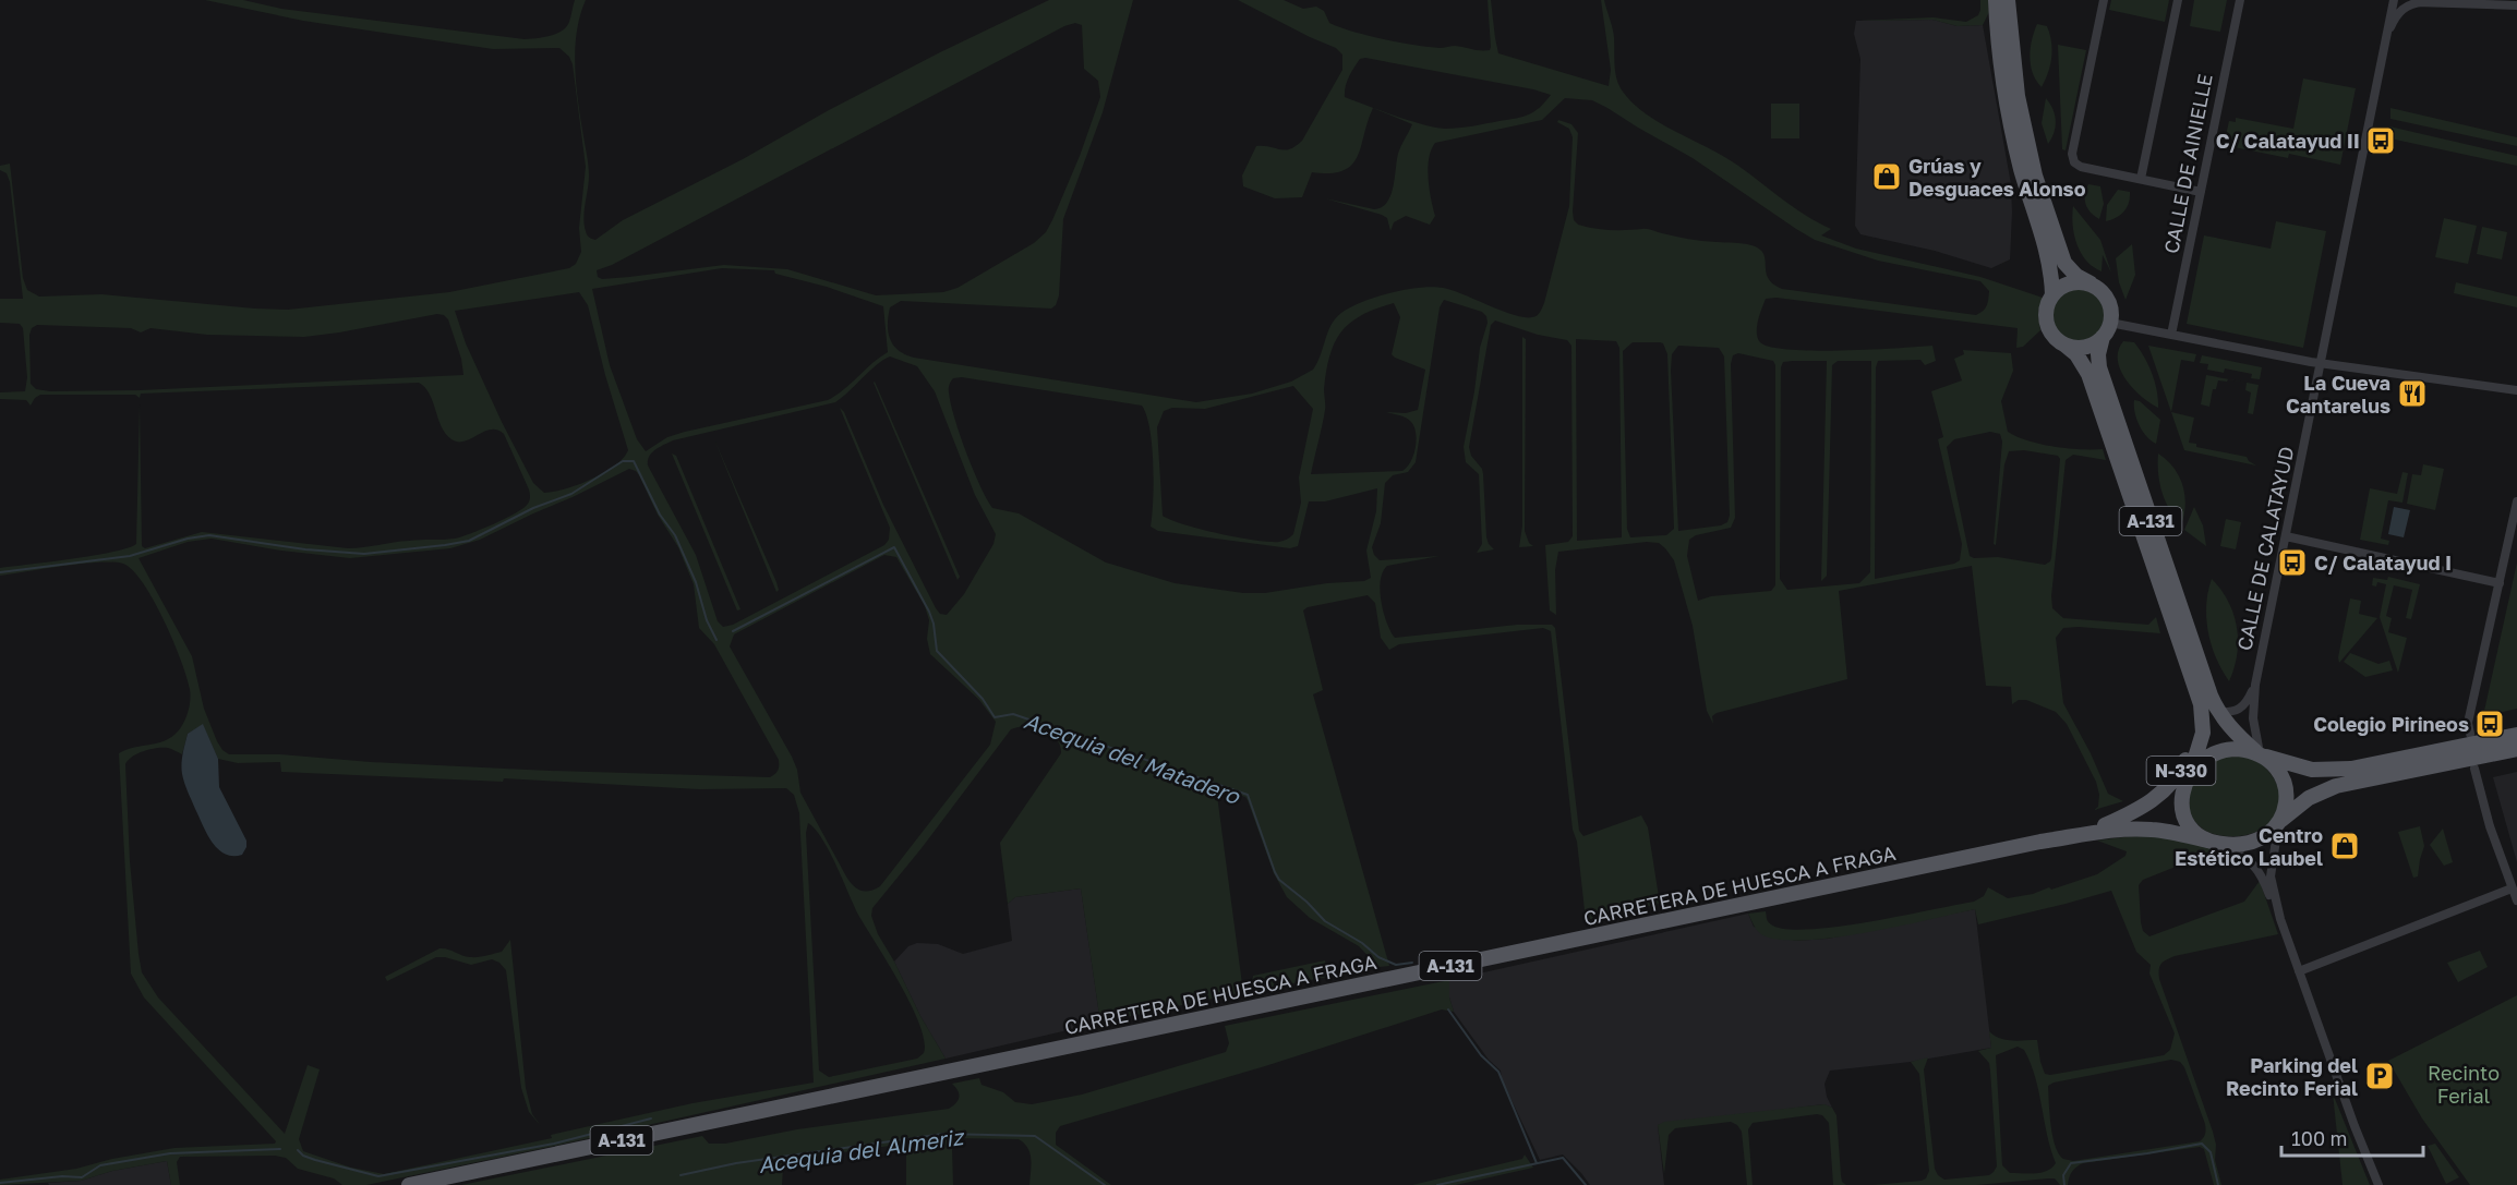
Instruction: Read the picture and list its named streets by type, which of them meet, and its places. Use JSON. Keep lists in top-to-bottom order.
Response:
{
  "streets": {
    "main road": ["A-131", "N-330", "CARRETERA DE HUESCA A FRAGA"],
    "street": ["CALLE DE AINIELLE", "CALLE DE CALATAYUD"]
  },
  "crossings": [
    ["A-131", "CALLE DE CALATAYUD"],
    ["A-131", "N-330"],
    ["A-131", "CARRETERA DE HUESCA A FRAGA"],
    ["CALLE DE CALATAYUD", "CARRETERA DE HUESCA A FRAGA"],
    ["N-330", "CARRETERA DE HUESCA A FRAGA"]
  ],
  "water": ["Acequia del Matadero", "Acequia del Almeriz"],
  "parks": ["Recinto Ferial"],
  "places": {
    "bus stop": ["C/ Calatayud II", "C/ Calatayud I", "Colegio Pirineos"],
    "shop": ["Grúas y Desguaces Alonso", "Centro Estético Laubel"],
    "restaurant": ["La Cueva Cantarelus"],
    "parking": ["Parking del Recinto Ferial"]
  },
  "scale_bar": "100 m"
}
